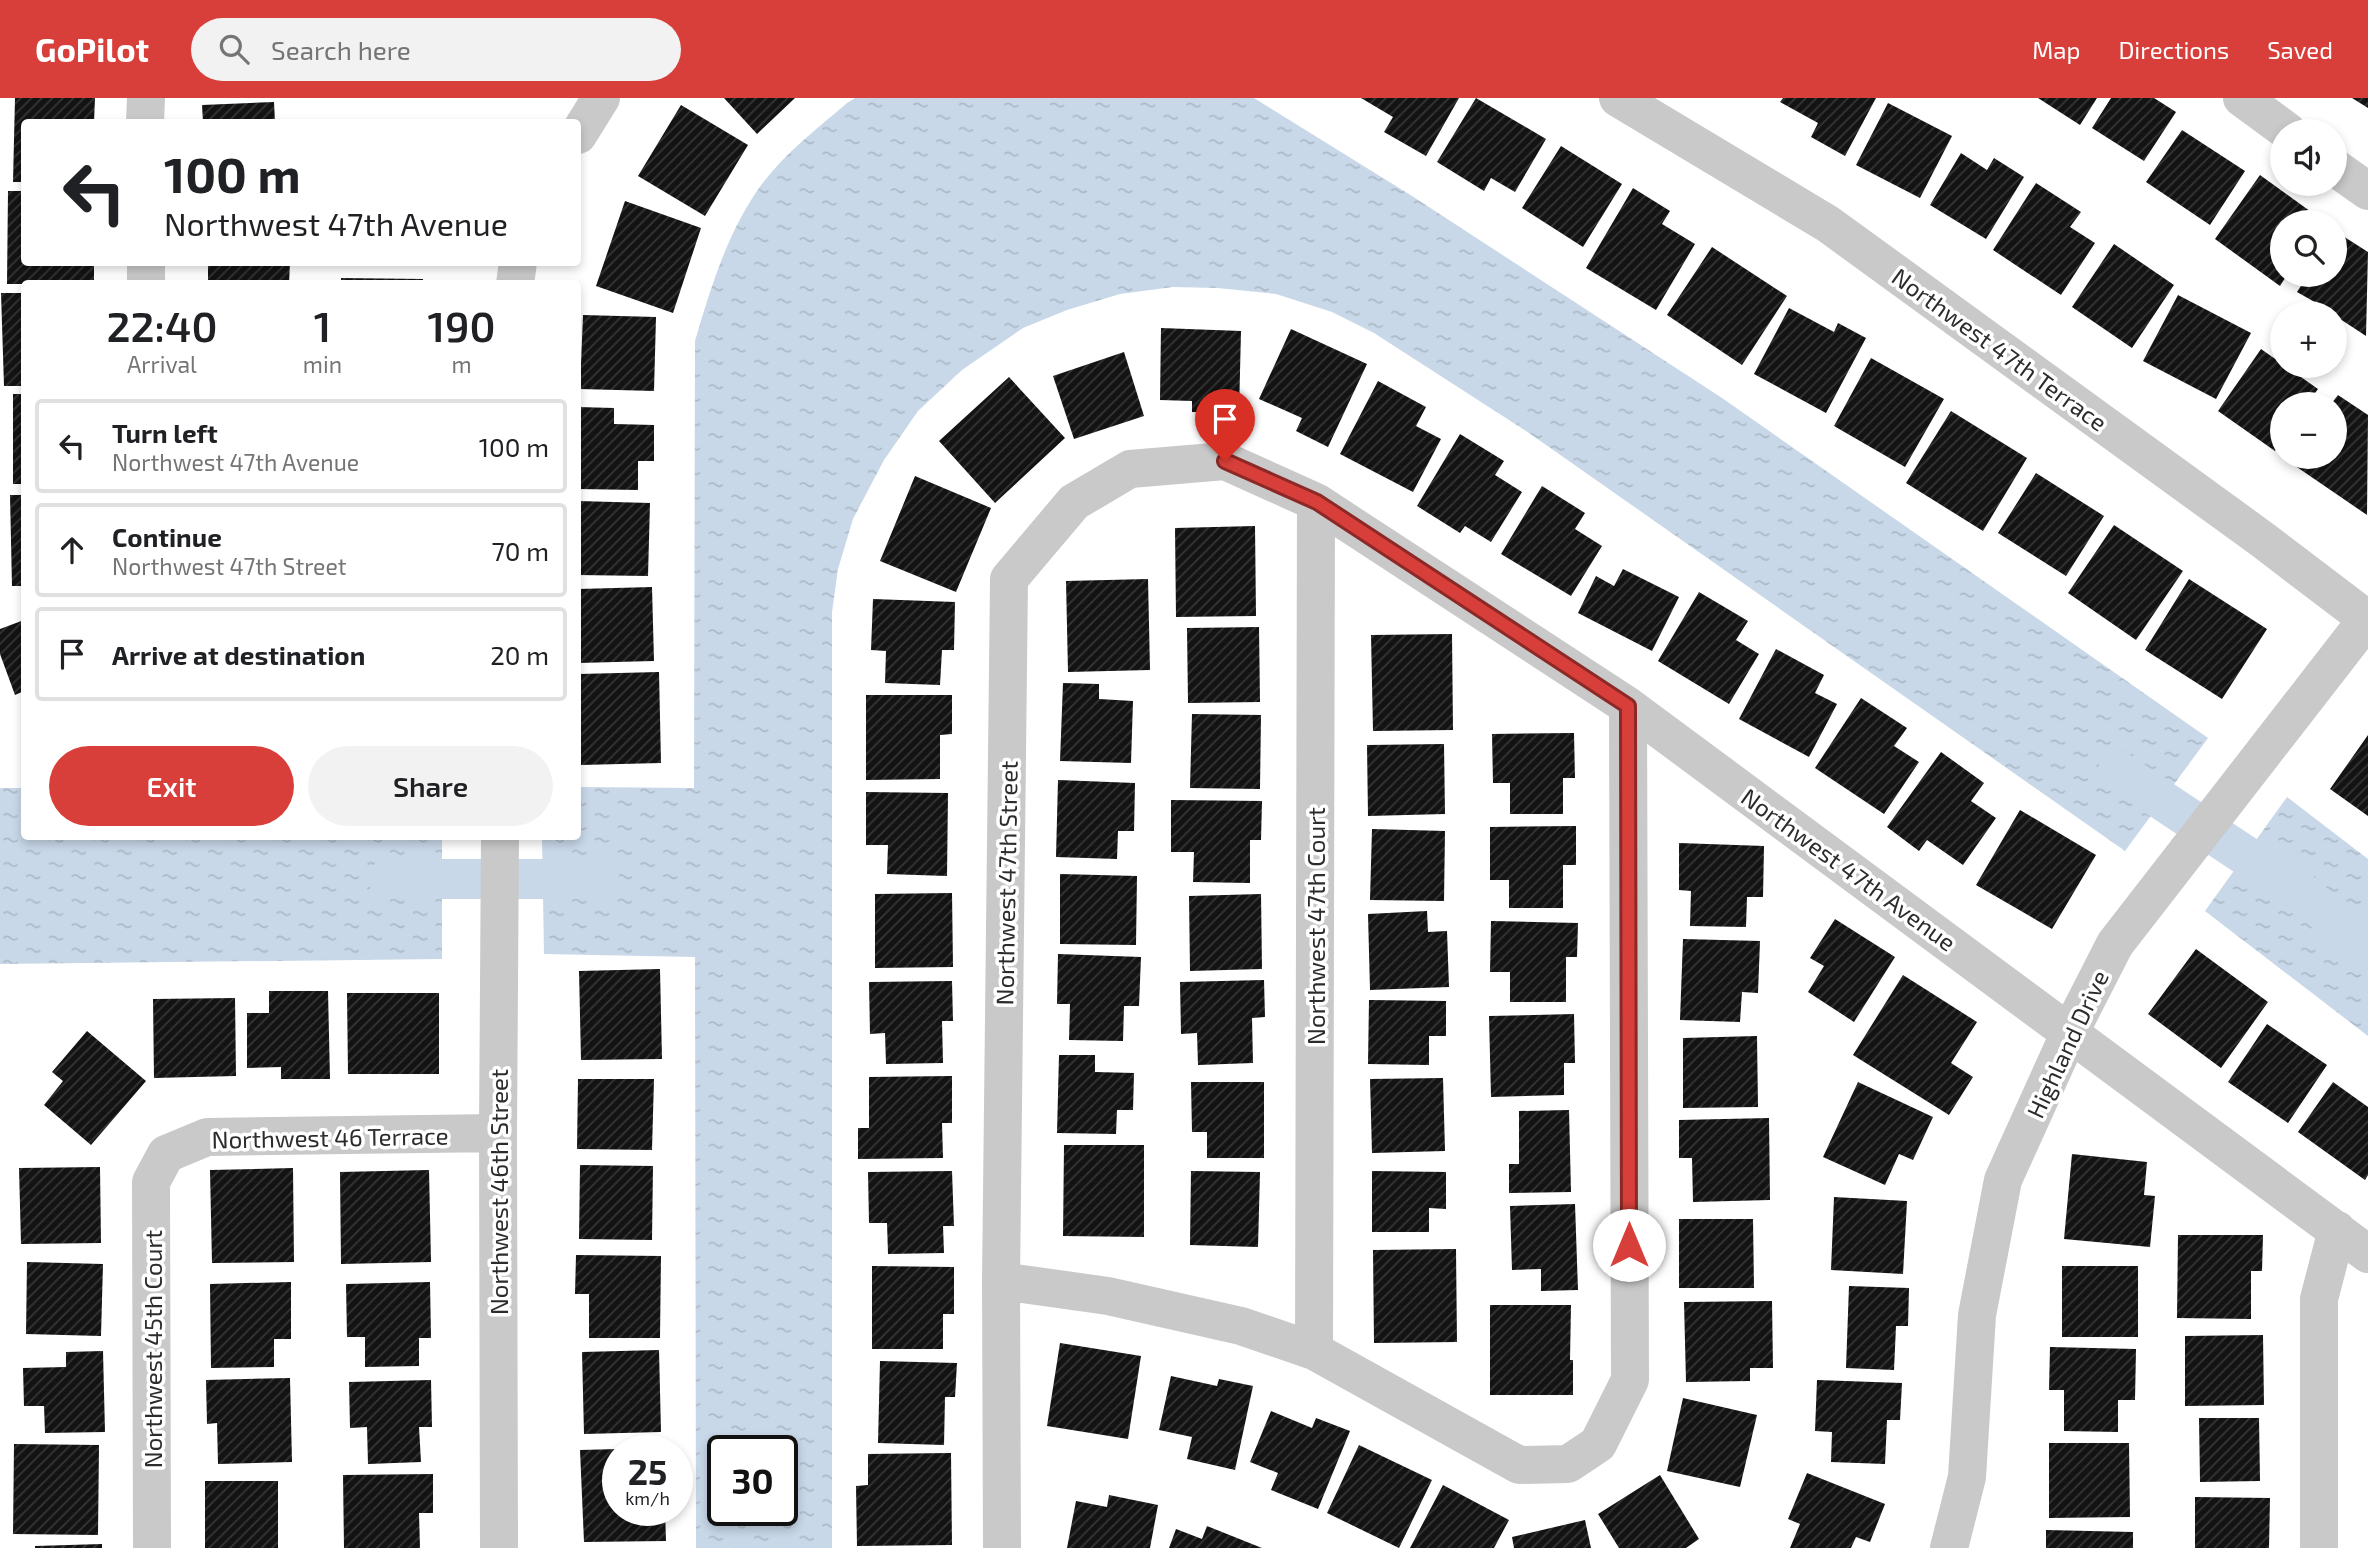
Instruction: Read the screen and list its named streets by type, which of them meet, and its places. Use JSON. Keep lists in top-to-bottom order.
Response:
{
  "streets": {
    "street": [
      "Northwest 47th Terrace",
      "Northwest 47th Avenue",
      "Northwest 47th Street",
      "Northwest 47th Court",
      "Highland Drive",
      "Northwest 46 Terrace",
      "Northwest 46th Street",
      "Northwest 45th Court"
    ]
  },
  "crossings": [
    ["Northwest 47th Terrace", "Highland Drive"],
    ["Northwest 47th Avenue", "Northwest 47th Street"],
    ["Northwest 47th Avenue", "Northwest 47th Court"],
    ["Northwest 47th Avenue", "Highland Drive"],
    ["Northwest 47th Street", "Northwest 47th Court"],
    ["Northwest 46 Terrace", "Northwest 46th Street"],
    ["Northwest 46 Terrace", "Northwest 45th Court"]
  ],
  "page": {
    "header": "GoPilot",
    "search": "Search here",
    "nav": ["Map", "Directions", "Saved"],
    "map_buttons": ["+", "−"],
    "turn": ["100 m", "Northwest 47th Avenue"],
    "eta": [
      "22:40",
      "Arrival",
      "1",
      "min",
      "190",
      "m"
    ],
    "list": [
      {
        "name": "Turn left",
        "note": "Northwest 47th Avenue",
        "value": "100 m"
      },
      {
        "name": "Continue",
        "note": "Northwest 47th Street",
        "value": "70 m"
      },
      {
        "name": "Arrive at destination",
        "value": "20 m"
      }
    ],
    "buttons": ["Exit", "Share"],
    "speed": "25 km/h",
    "limit": "30"
  }
}
